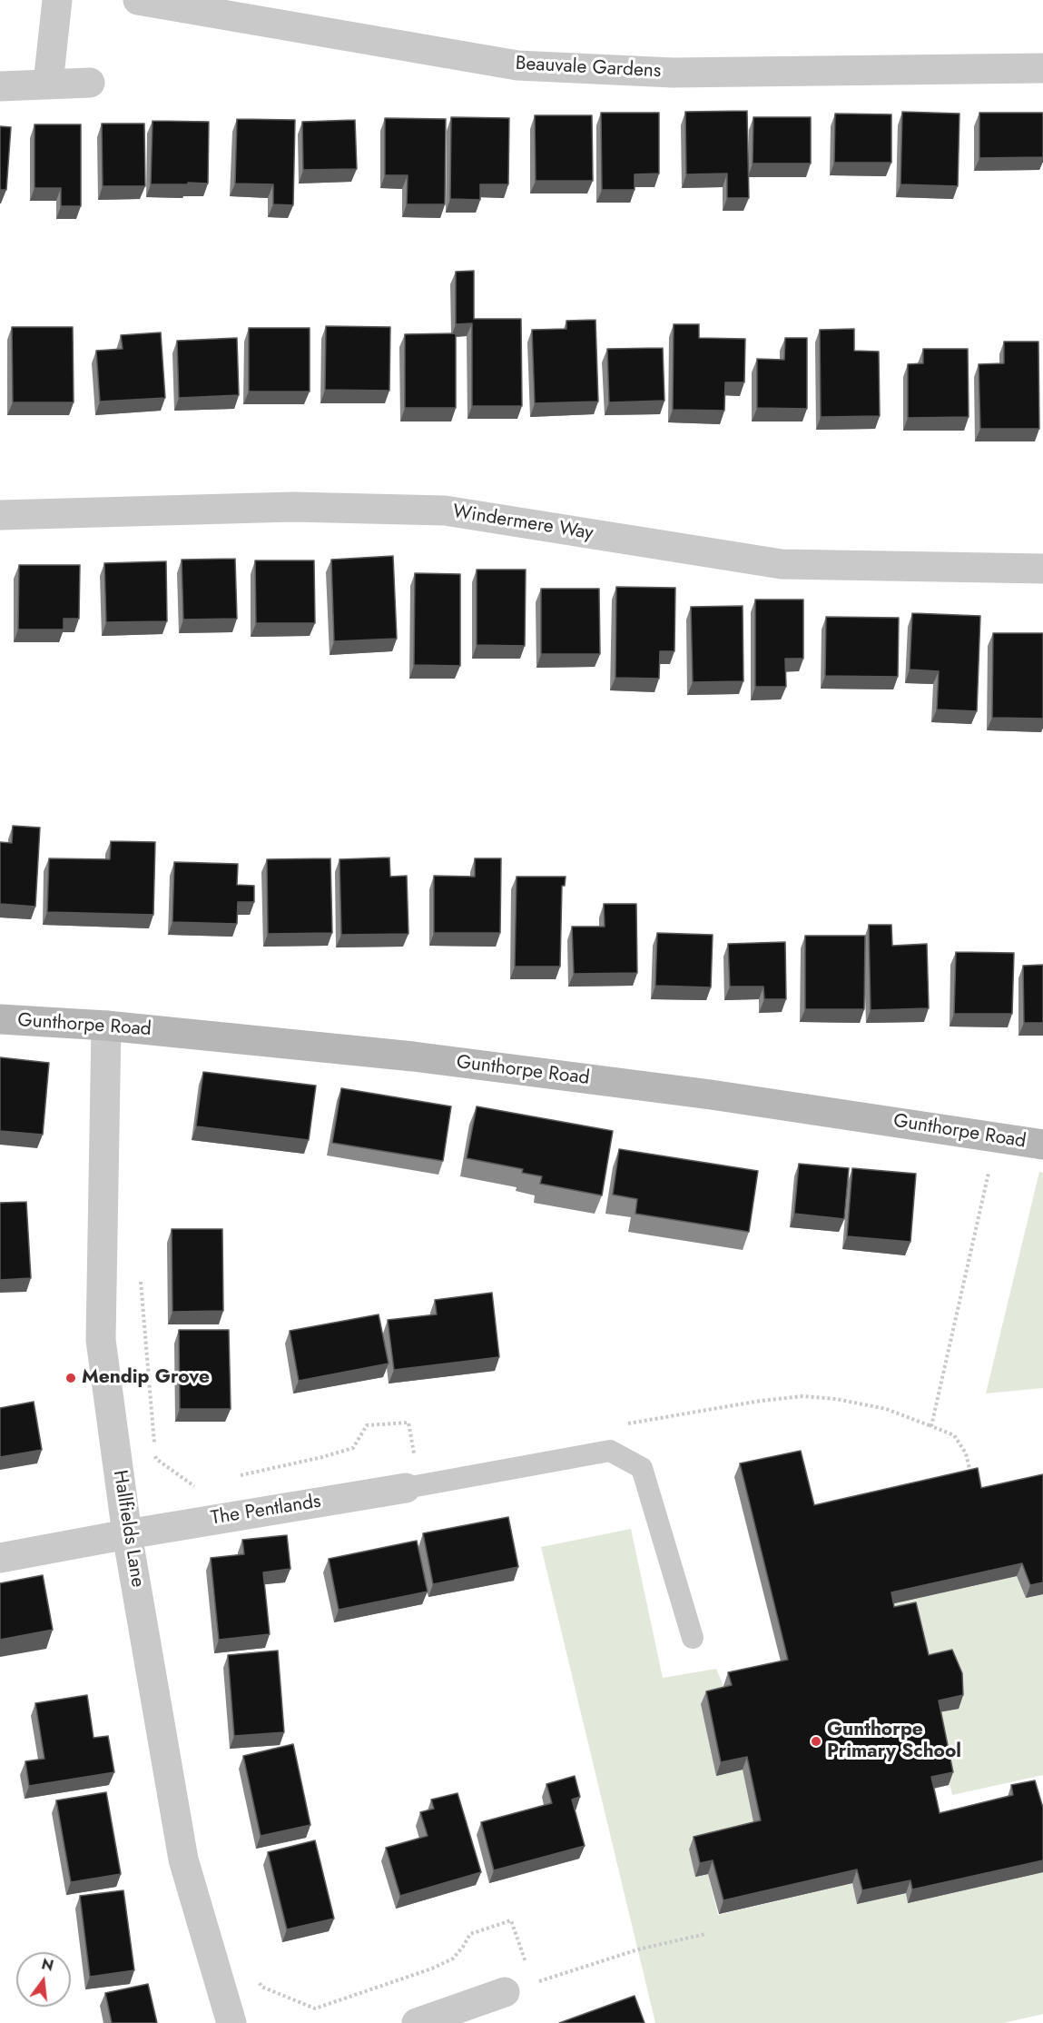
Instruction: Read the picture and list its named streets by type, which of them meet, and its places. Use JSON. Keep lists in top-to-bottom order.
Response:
{
  "streets": {
    "street": [
      "Beauvale Gardens",
      "Windermere Way",
      "Gunthorpe Road",
      "The Pentlands",
      "Hallfields Lane"
    ]
  },
  "crossings": [
    ["Gunthorpe Road", "Hallfields Lane"],
    ["The Pentlands", "Hallfields Lane"]
  ],
  "places": ["Mendip Grove", "Gunthorpe Primary School"],
  "north": "top"
}
